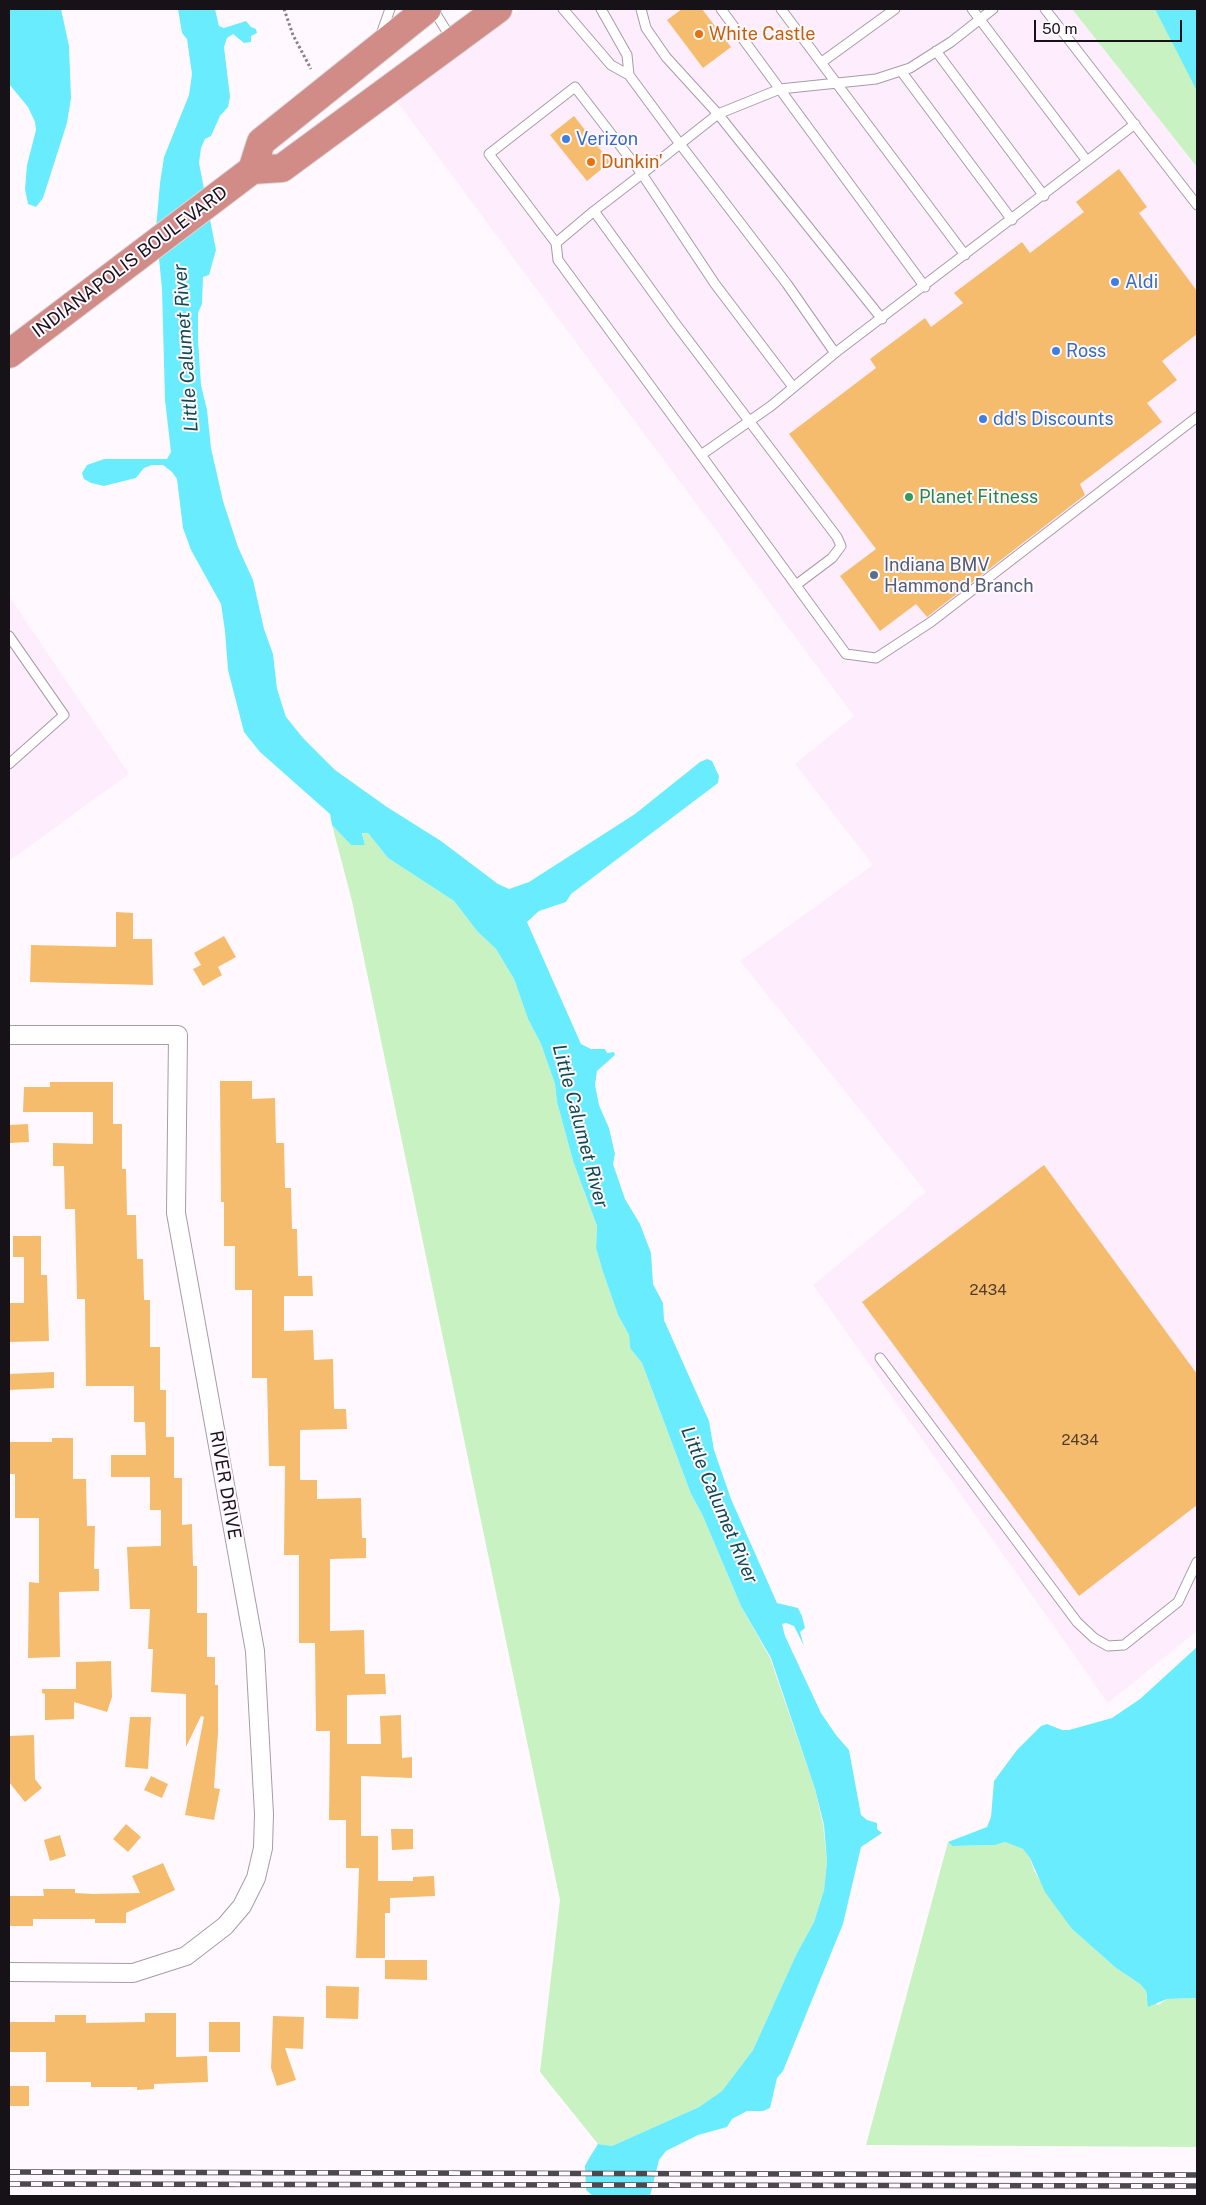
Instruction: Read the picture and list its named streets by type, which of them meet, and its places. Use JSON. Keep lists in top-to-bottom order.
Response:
{
  "streets": {
    "highway": ["INDIANAPOLIS BOULEVARD"],
    "street": ["RIVER DRIVE"]
  },
  "water": ["Little Calumet River"],
  "places": [
    "White Castle",
    "Verizon",
    "Dunkin'",
    "Aldi",
    "Ross",
    "dd's Discounts",
    "Planet Fitness",
    "Indiana BMV Hammond Branch"
  ],
  "house_numbers": ["2434", "2434"],
  "scale_bar": "50 m"
}
